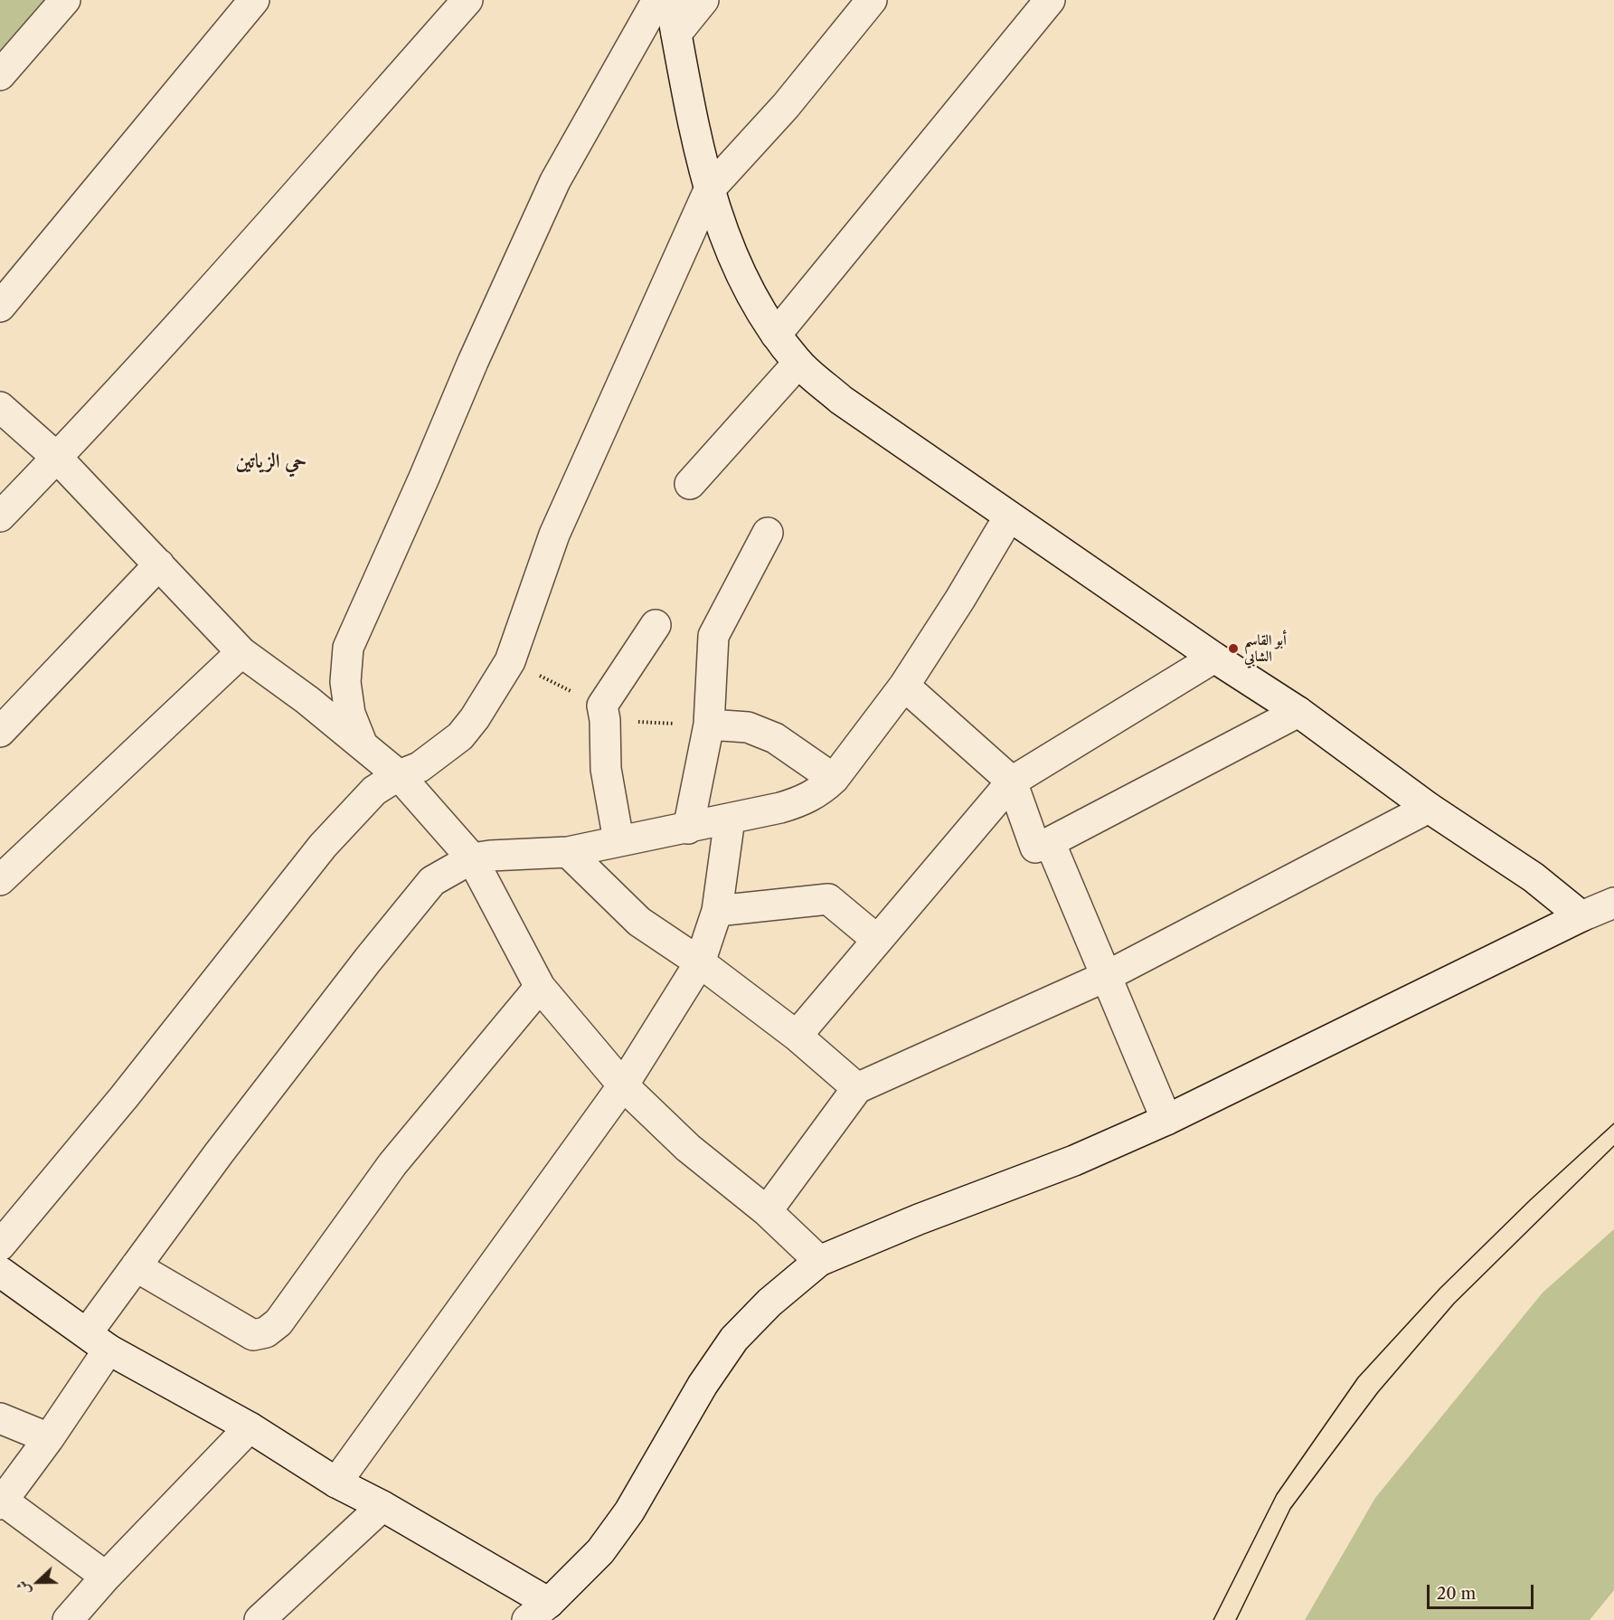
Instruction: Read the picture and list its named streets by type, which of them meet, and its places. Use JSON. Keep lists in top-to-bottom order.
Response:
{
  "districts": ["حي الزياتين"],
  "places": ["أبو القاسم الشابي"],
  "scale_bar": "20 m",
  "north": "left"
}
